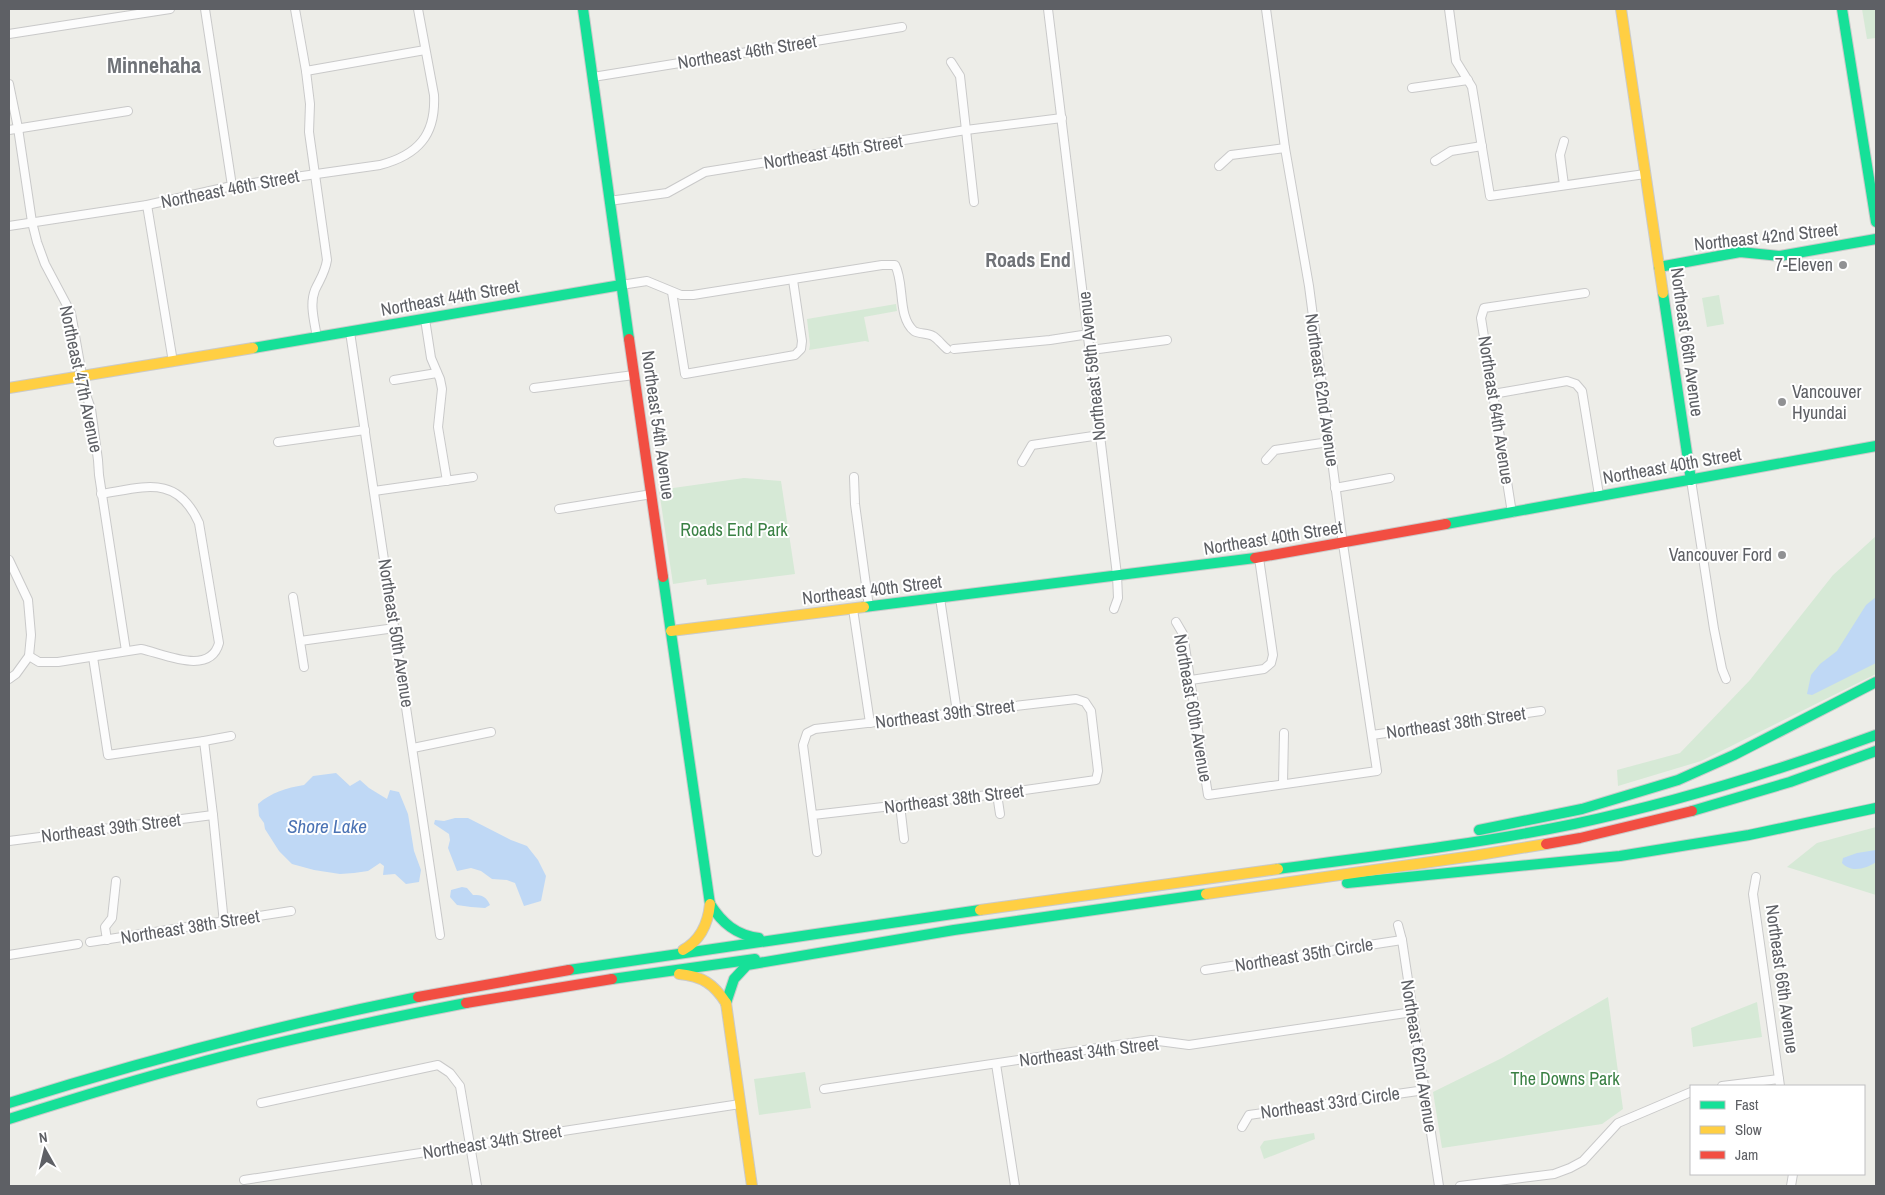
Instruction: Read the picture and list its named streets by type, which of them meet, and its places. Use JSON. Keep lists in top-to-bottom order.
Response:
{
  "streets": {
    "main road": [
      "Northeast 42nd Street",
      "Northeast 44th Street",
      "Northeast 66th Avenue",
      "Northeast 54th Avenue",
      "Northeast 40th Street"
    ],
    "street": [
      "Northeast 46th Street",
      "Northeast 45th Street",
      "Northeast 59th Avenue",
      "Northeast 47th Avenue",
      "Northeast 62nd Avenue",
      "Northeast 64th Avenue",
      "Northeast 50th Avenue",
      "Northeast 60th Avenue",
      "Northeast 39th Street",
      "Northeast 38th Street",
      "Northeast 35th Circle",
      "Northeast 34th Street",
      "Northeast 33rd Circle"
    ]
  },
  "crossings": [
    ["Northeast 46th Street", "Northeast 47th Avenue"],
    ["Northeast 46th Street", "Northeast 54th Avenue"],
    ["Northeast 45th Street", "Northeast 59th Avenue"],
    ["Northeast 45th Street", "Northeast 54th Avenue"],
    ["Northeast 42nd Street", "Northeast 66th Avenue"],
    ["Northeast 44th Street", "Northeast 59th Avenue"],
    ["Northeast 44th Street", "Northeast 47th Avenue"],
    ["Northeast 44th Street", "Northeast 54th Avenue"],
    ["Northeast 44th Street", "Northeast 50th Avenue"],
    ["Northeast 66th Avenue", "Northeast 40th Street"],
    ["Northeast 59th Avenue", "Northeast 40th Street"],
    ["Northeast 62nd Avenue", "Northeast 40th Street"],
    ["Northeast 62nd Avenue", "Northeast 60th Avenue"],
    ["Northeast 62nd Avenue", "Northeast 38th Street"],
    ["Northeast 62nd Avenue", "Northeast 35th Circle"],
    ["Northeast 62nd Avenue", "Northeast 34th Street"],
    ["Northeast 62nd Avenue", "Northeast 33rd Circle"],
    ["Northeast 64th Avenue", "Northeast 40th Street"],
    ["Northeast 54th Avenue", "Northeast 40th Street"],
    ["Northeast 39th Street", "Northeast 38th Street"]
  ],
  "districts": ["Minnehaha", "Roads End"],
  "water": ["Shore Lake"],
  "parks": ["Roads End Park", "The Downs Park"],
  "places": ["7-Eleven", "Vancouver Hyundai", "Vancouver Ford"],
  "legend": ["Fast", "Slow", "Jam"],
  "north": "top"
}
